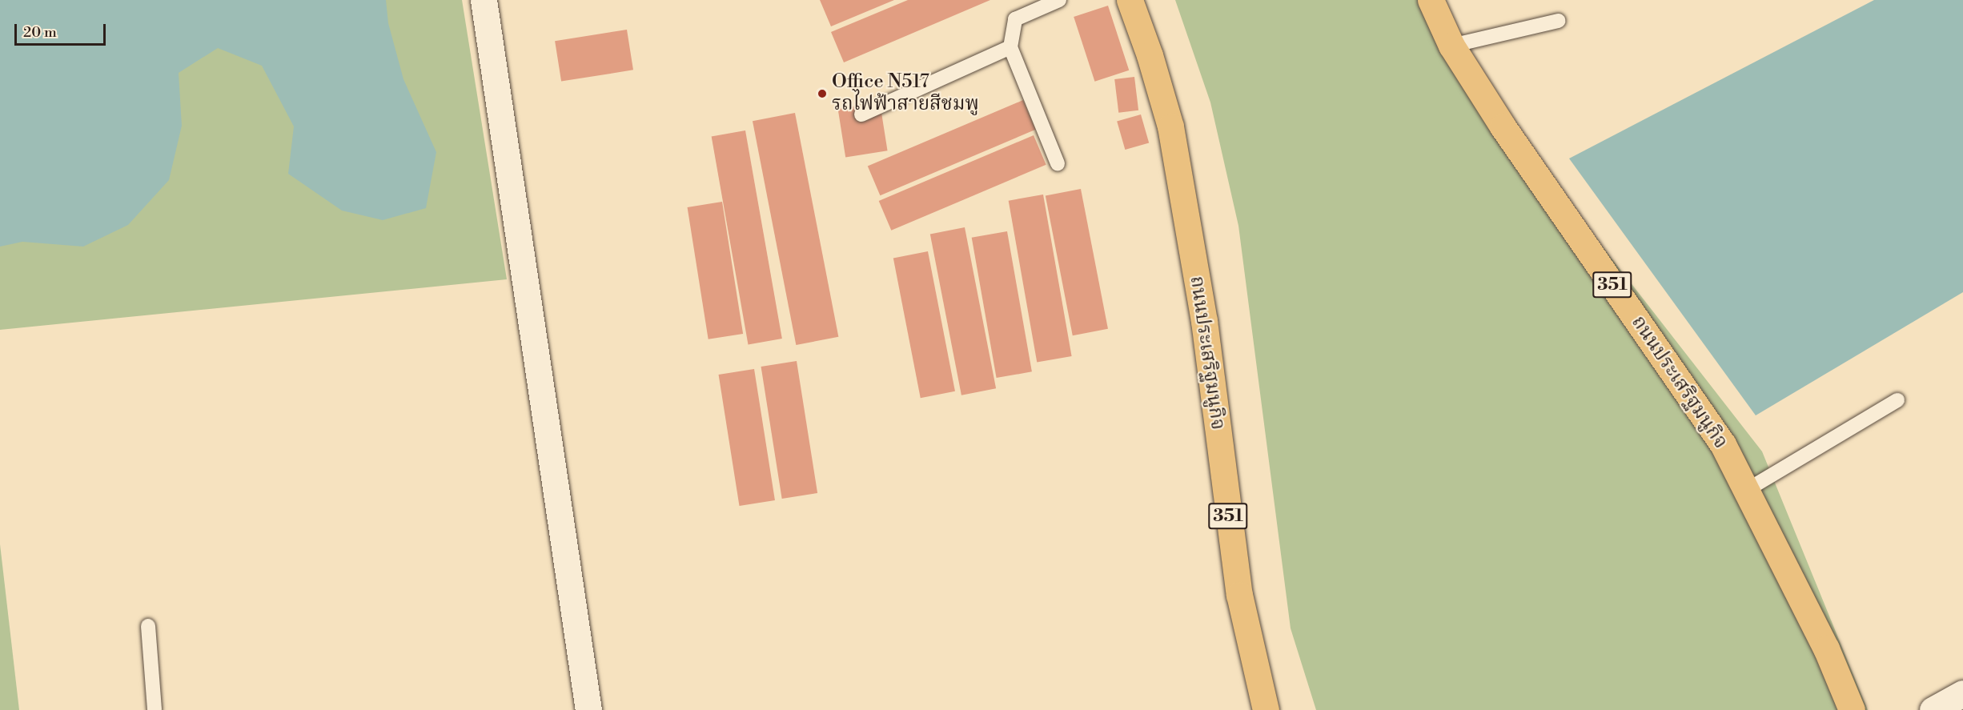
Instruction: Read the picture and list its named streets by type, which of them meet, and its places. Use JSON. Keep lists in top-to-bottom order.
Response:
{
  "streets": {
    "main road": ["351", "ถนนประเสริฐมนูกิจ"]
  },
  "places": ["Office N517 รถไฟฟ้าสายสีชมพู"],
  "scale_bar": "20 m"
}
